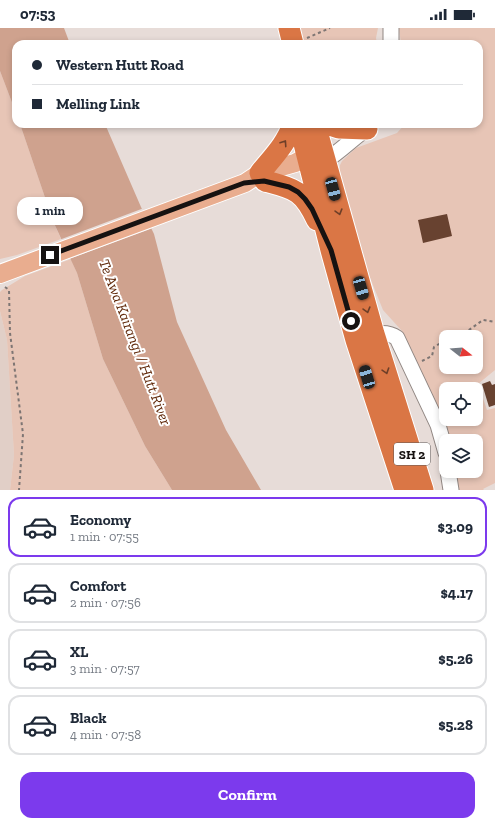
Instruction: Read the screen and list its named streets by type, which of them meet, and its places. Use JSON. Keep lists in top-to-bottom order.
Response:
{
  "streets": {
    "highway": ["SH 2"]
  },
  "water": ["Te Awa Kairangi / Hutt River"],
  "north": "right",
  "page": {
    "status": "07:53",
    "banner": ["Western Hutt Road", "Melling Link"],
    "bubble": "1 min",
    "list": [
      {
        "name": "Economy",
        "note": "1 min · 07:55",
        "value": "$3.09"
      },
      {
        "name": "Comfort",
        "note": "2 min · 07:56",
        "value": "$4.17"
      },
      {
        "name": "XL",
        "note": "3 min · 07:57",
        "value": "$5.26"
      },
      {
        "name": "Black",
        "note": "4 min · 07:58",
        "value": "$5.28"
      }
    ],
    "buttons": "Confirm"
  }
}
